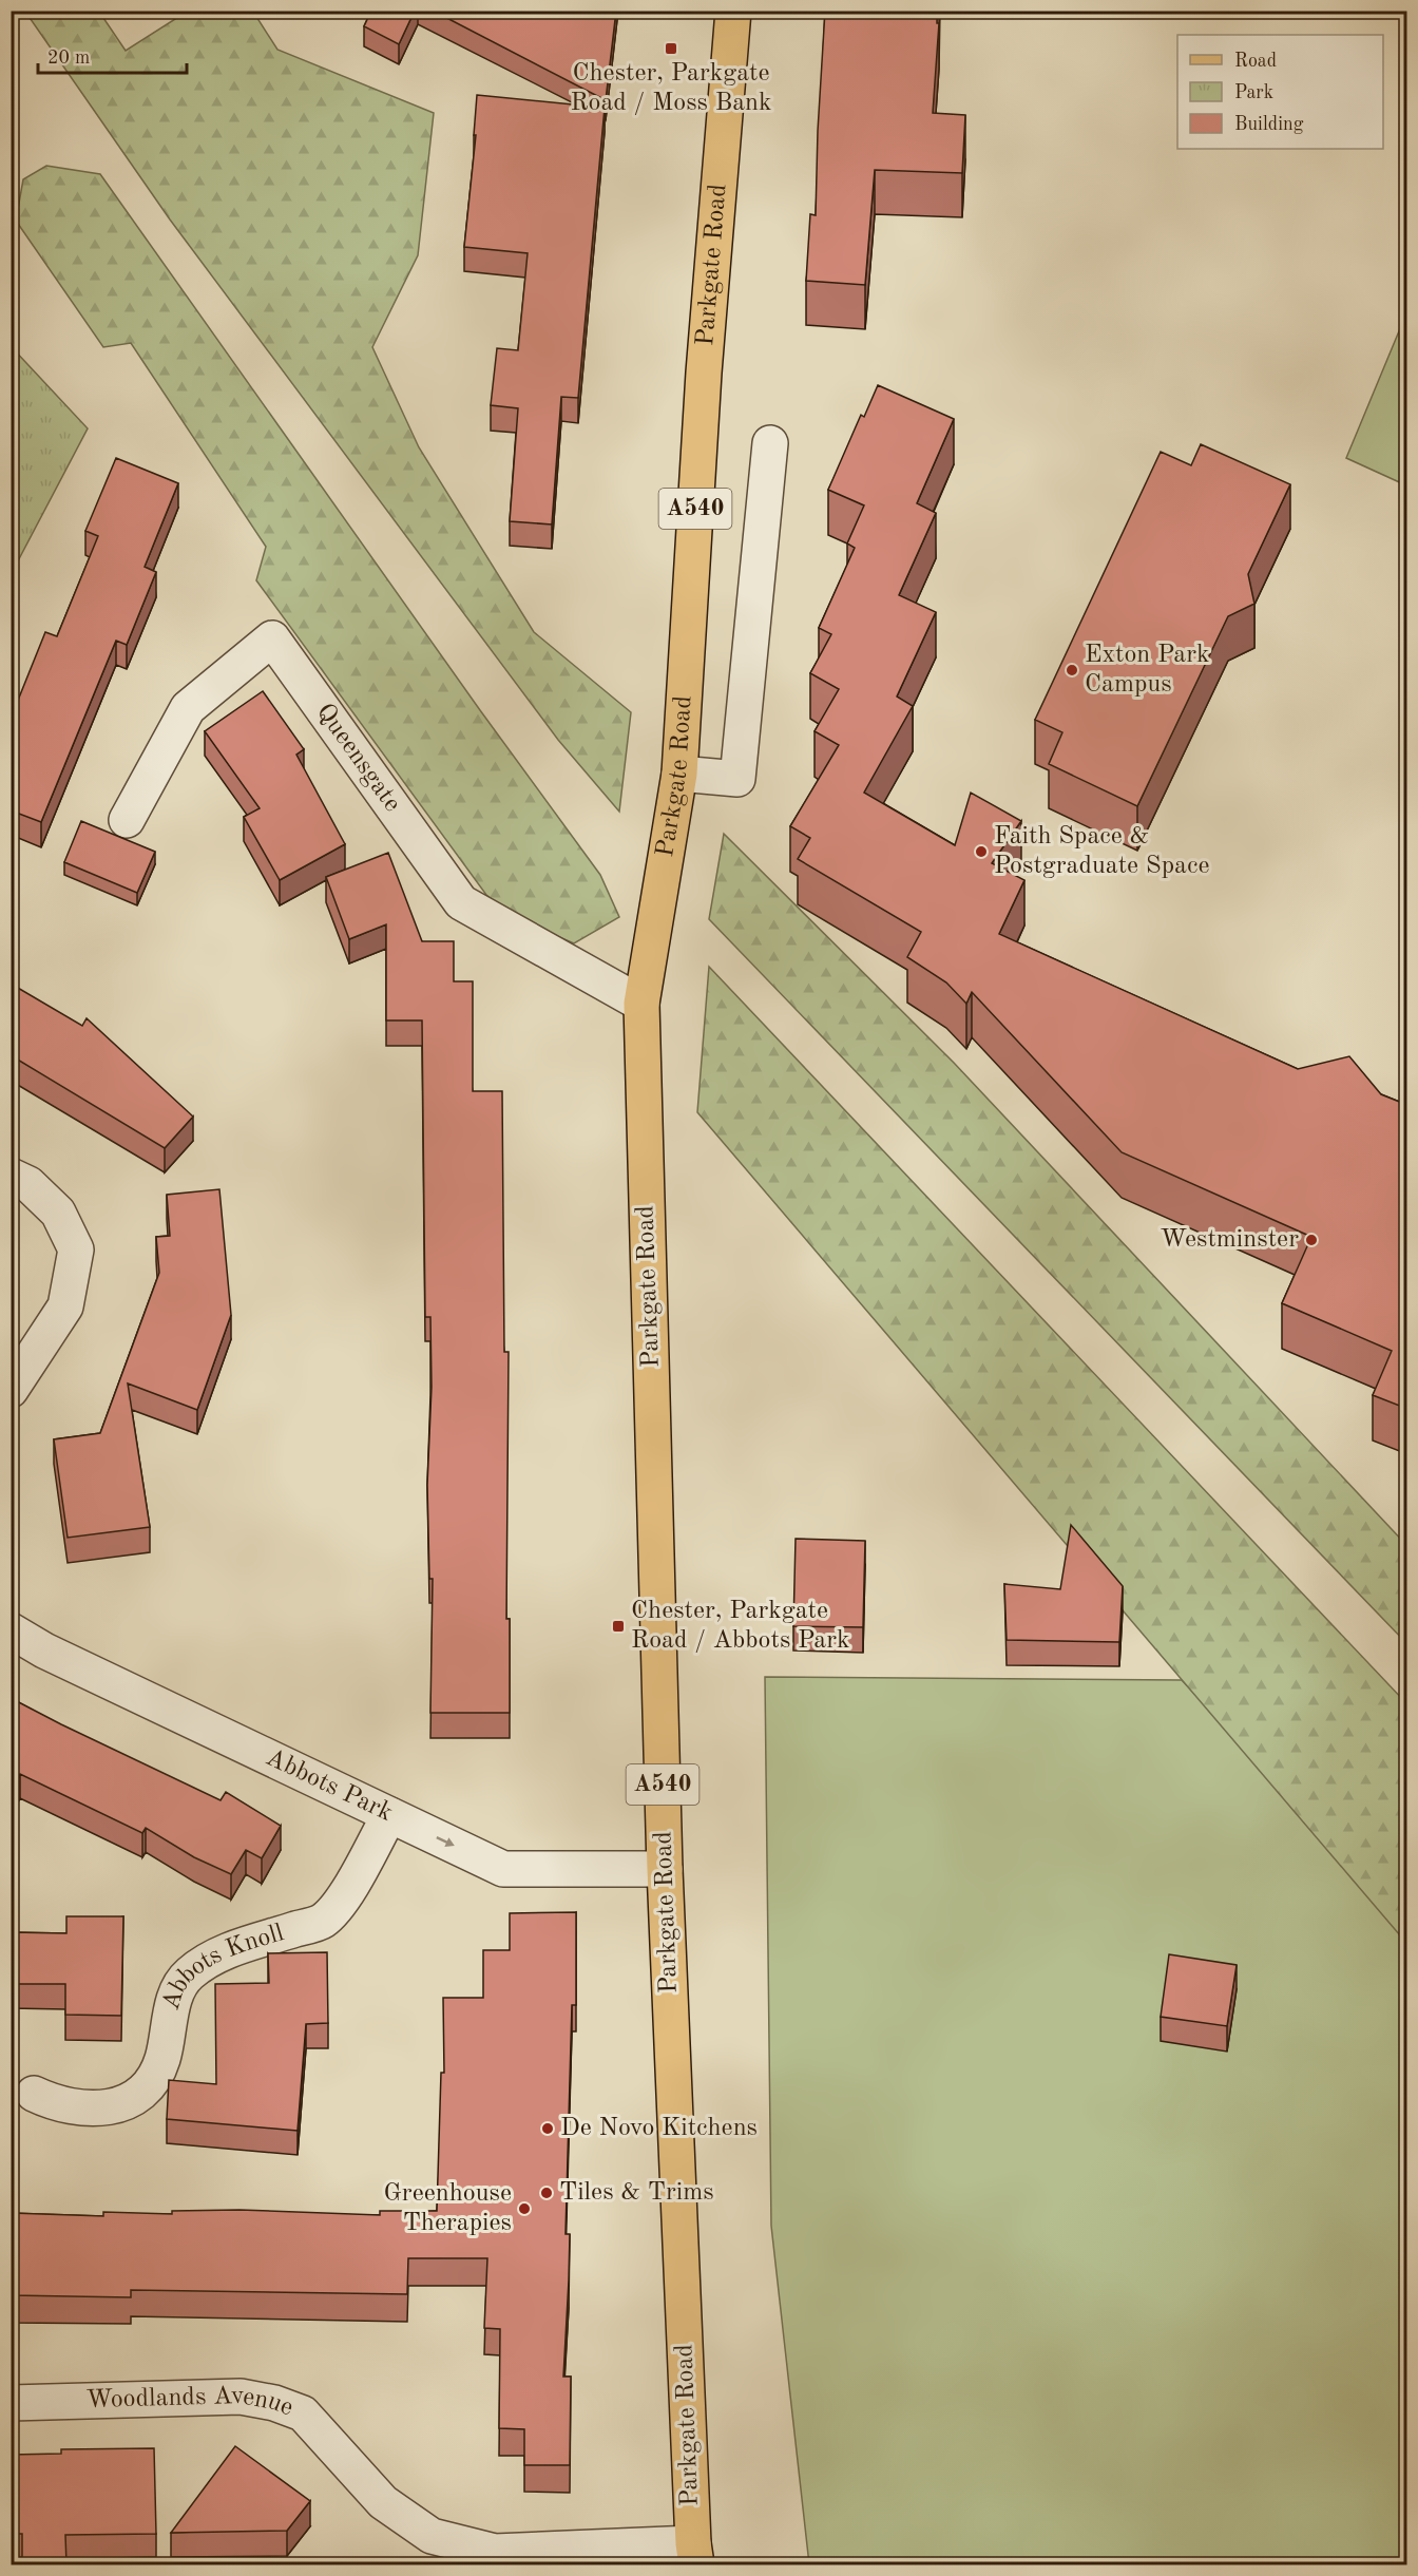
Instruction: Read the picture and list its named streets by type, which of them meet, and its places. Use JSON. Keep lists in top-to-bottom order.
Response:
{
  "streets": {
    "main road": ["Parkgate Road", "A540"],
    "street": [
      "Queensgate",
      "Abbots Park",
      "Abbots Knoll",
      "Woodlands Avenue"
    ]
  },
  "crossings": [
    ["Parkgate Road", "Queensgate"],
    ["Parkgate Road", "Abbots Park"],
    ["Parkgate Road", "Woodlands Avenue"],
    ["Abbots Park", "Abbots Knoll"]
  ],
  "one_way": ["Abbots Park"],
  "places": {
    "transit": ["Chester, Parkgate Road / Moss Bank", "Chester, Parkgate Road / Abbots Park"],
    "other": [
      "Exton Park Campus",
      "Faith Space & Postgraduate Space",
      "Westminster",
      "De Novo Kitchens",
      "Tiles & Trims",
      "Greenhouse Therapies"
    ]
  },
  "legend": ["Road", "Park", "Building"],
  "scale_bar": "20 m"
}
